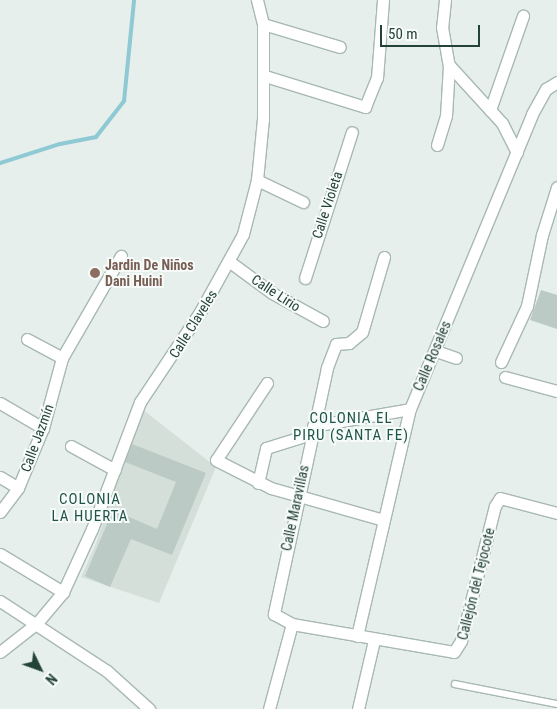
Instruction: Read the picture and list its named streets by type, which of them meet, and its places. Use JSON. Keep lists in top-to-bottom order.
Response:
{
  "streets": {
    "street": [
      "Calle Violeta",
      "Calle Lirio",
      "Calle Claveles",
      "Calle Rosales",
      "Calle Jazmín",
      "Calle Maravillas",
      "Callejón del Tejocote"
    ]
  },
  "crossings": [
    ["Calle Lirio", "Calle Claveles"],
    ["Calle Rosales", "Callejón del Tejocote"],
    ["Calle Maravillas", "Callejón del Tejocote"]
  ],
  "districts": ["COLONIA EL PIRU (SANTA FE)", "COLONIA LA HUERTA"],
  "places": ["Jardin De Niños Dani Huini"],
  "scale_bar": "50 m",
  "north": "bottom right"
}
